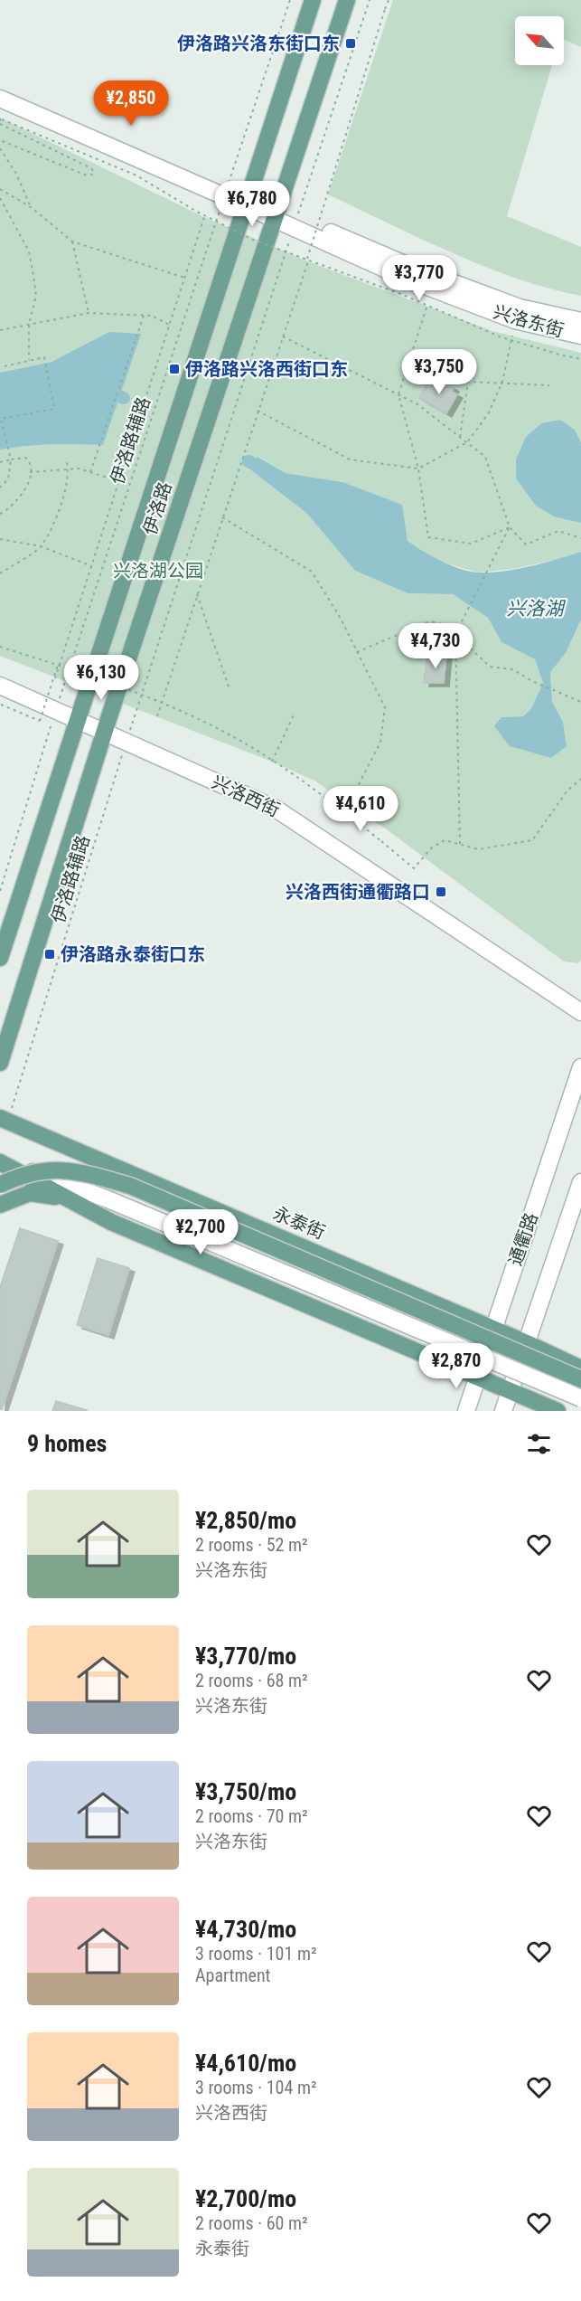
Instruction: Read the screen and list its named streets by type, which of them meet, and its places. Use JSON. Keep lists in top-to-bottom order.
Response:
{
  "streets": {
    "main road": ["伊洛路", "永泰街"],
    "street": ["兴洛东街", "兴洛西街", "通衢路"],
    "path": ["伊洛路辅路"]
  },
  "crossings": [
    ["兴洛东街", "伊洛路辅路"],
    ["兴洛东街", "伊洛路"],
    ["伊洛路辅路", "兴洛西街"],
    ["伊洛路辅路", "永泰街"],
    ["伊洛路", "兴洛西街"],
    ["永泰街", "通衢路"]
  ],
  "water": ["兴洛湖"],
  "parks": ["兴洛湖公园"],
  "places": {
    "transit": [
      "伊洛路兴洛东街口东",
      "伊洛路兴洛西街口东",
      "兴洛西街通衢路口",
      "伊洛路永泰街口东"
    ]
  },
  "north": "top left",
  "page": {
    "price": [
      "¥2,850",
      "¥6,780",
      "¥3,770",
      "¥3,750",
      "¥4,730",
      "¥6,130",
      "¥4,610",
      "¥2,700",
      "¥2,870"
    ],
    "heading": "9 homes",
    "list": [
      {
        "name": "¥2,850/mo",
        "note": "2 rooms · 52 m² · 兴洛东街"
      },
      {
        "name": "¥3,770/mo",
        "note": "2 rooms · 68 m² · 兴洛东街"
      },
      {
        "name": "¥3,750/mo",
        "note": "2 rooms · 70 m² · 兴洛东街"
      },
      {
        "name": "¥4,730/mo",
        "note": "3 rooms · 101 m² · Apartment"
      },
      {
        "name": "¥4,610/mo",
        "note": "3 rooms · 104 m² · 兴洛西街"
      },
      {
        "name": "¥2,700/mo",
        "note": "2 rooms · 60 m² · 永泰街"
      }
    ]
  }
}
